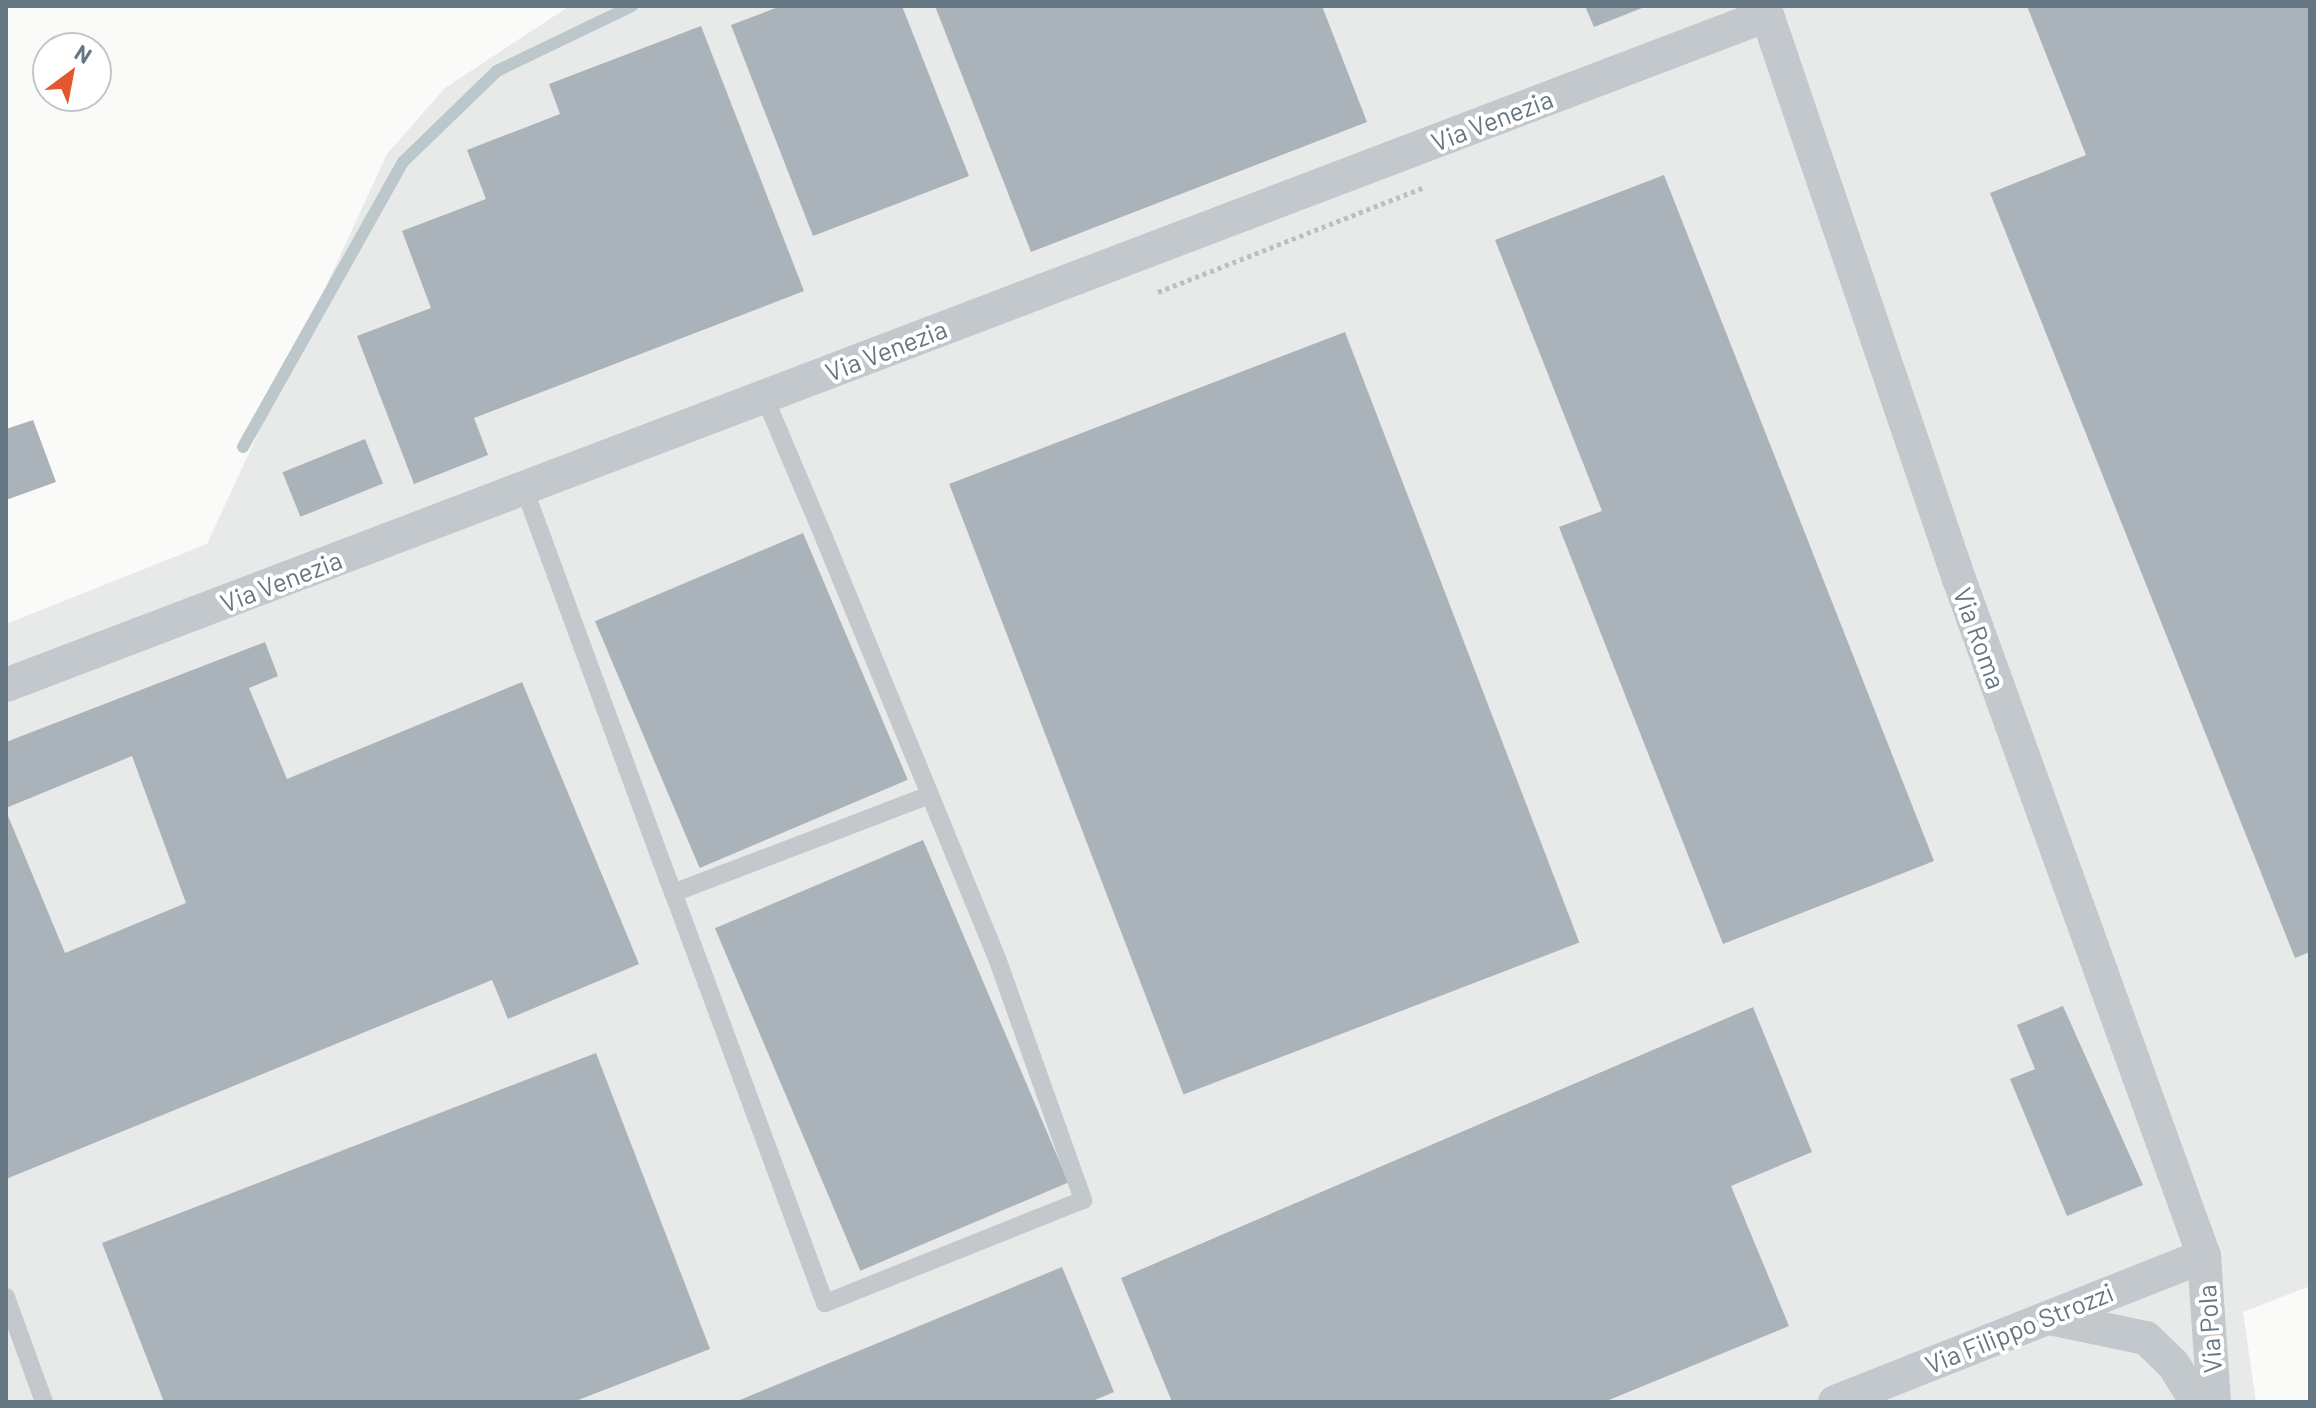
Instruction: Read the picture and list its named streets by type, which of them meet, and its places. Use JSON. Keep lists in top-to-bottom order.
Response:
{
  "streets": {
    "street": [
      "Via Venezia",
      "Via Roma",
      "Via Filippo Strozzi",
      "Via Pola"
    ]
  },
  "crossings": [
    ["Via Venezia", "Via Roma"],
    ["Via Roma", "Via Filippo Strozzi"],
    ["Via Roma", "Via Pola"],
    ["Via Filippo Strozzi", "Via Pola"]
  ],
  "north": "top right"
}
